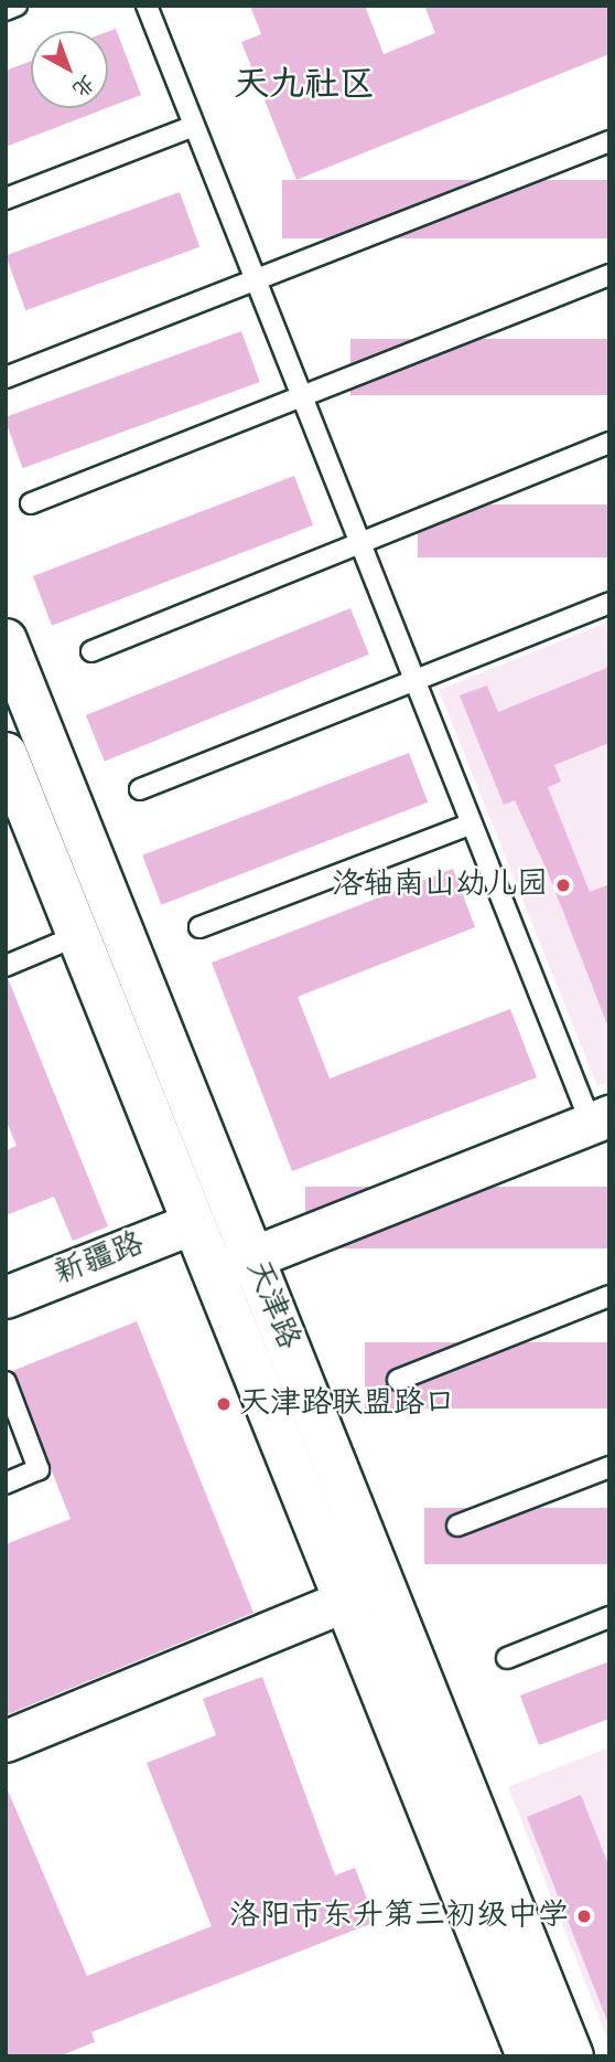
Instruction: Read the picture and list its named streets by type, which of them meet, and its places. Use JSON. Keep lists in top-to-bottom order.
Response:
{
  "streets": {
    "main road": ["天津路"],
    "street": ["新疆路"]
  },
  "crossings": [
    ["新疆路", "天津路"]
  ],
  "districts": ["天九社区"],
  "places": ["洛轴南山幼儿园", "天津路联盟路口", "洛阳市东升第三初级中学"],
  "north": "bottom right"
}
